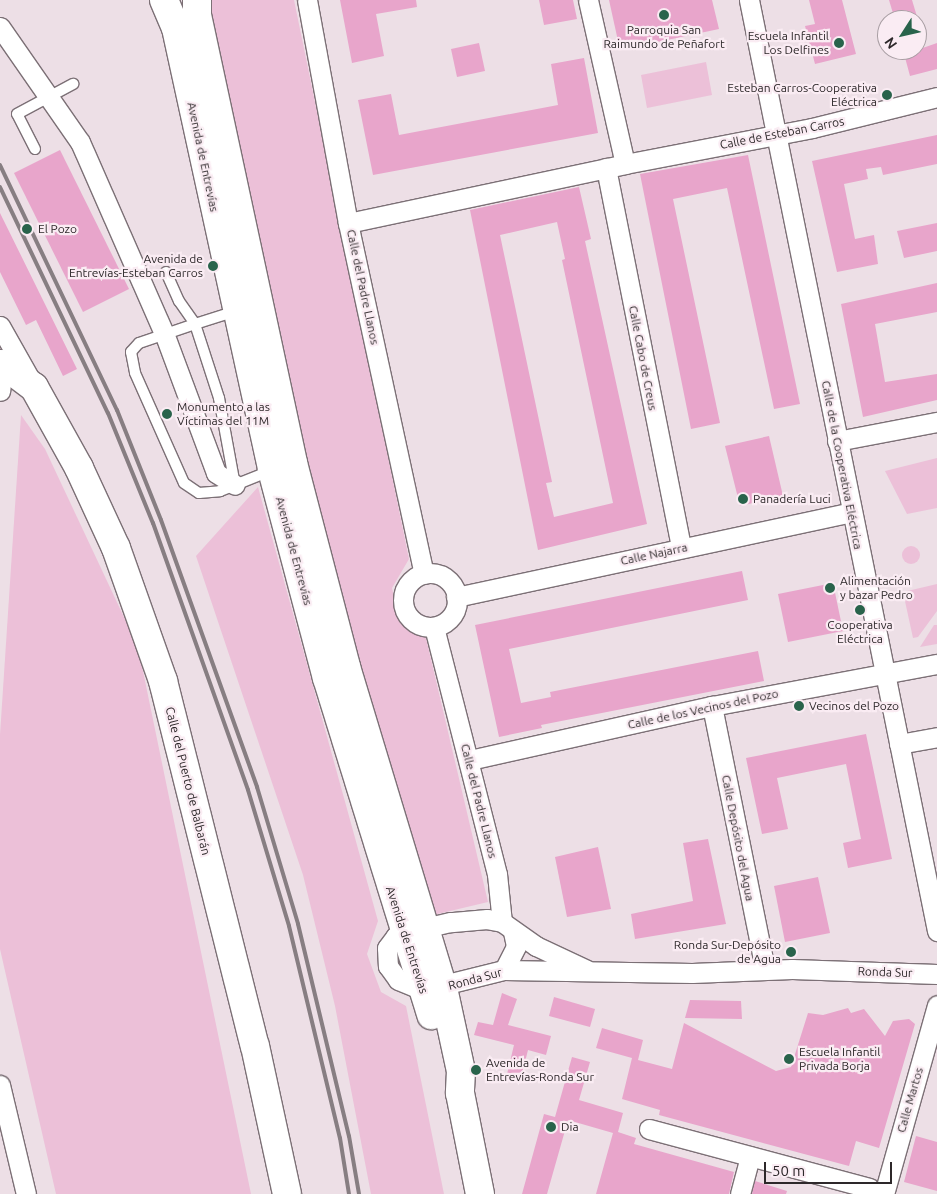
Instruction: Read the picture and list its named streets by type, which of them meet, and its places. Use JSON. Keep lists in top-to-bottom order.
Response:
{
  "streets": {
    "main road": ["Avenida de Entrevías", "Calle del Puerto de Balbarán"],
    "street": [
      "Calle de Esteban Carros",
      "Calle del Padre Llanos",
      "Calle Cabo de Creus",
      "Calle de la Cooperativa Eléctrica",
      "Calle Najarra",
      "Calle de los Vecinos del Pozo",
      "Calle Depósito del Agua",
      "Ronda Sur",
      "Calle Martos"
    ]
  },
  "crossings": [
    ["Calle de Esteban Carros", "Calle del Padre Llanos"],
    ["Calle de Esteban Carros", "Calle Cabo de Creus"],
    ["Calle de Esteban Carros", "Calle de la Cooperativa Eléctrica"],
    ["Avenida de Entrevías", "Ronda Sur"],
    ["Calle del Padre Llanos", "Calle Najarra"],
    ["Calle del Padre Llanos", "Calle de los Vecinos del Pozo"],
    ["Calle del Padre Llanos", "Ronda Sur"],
    ["Calle Cabo de Creus", "Calle Najarra"],
    ["Calle de la Cooperativa Eléctrica", "Calle Najarra"],
    ["Calle de la Cooperativa Eléctrica", "Calle de los Vecinos del Pozo"],
    ["Calle de los Vecinos del Pozo", "Calle Depósito del Agua"],
    ["Calle Depósito del Agua", "Ronda Sur"]
  ],
  "places": [
    "Parroquia San Raimundo de Peñafort",
    "Escuela Infantil Los Delfines",
    "Esteban Carros-Cooperativa Eléctrica",
    "El Pozo",
    "Avenida de Entrevías-Esteban Carros",
    "Monumento a las Víctimas del 11M",
    "Panadería Luci",
    "Alimentación y bazar Pedro",
    "Cooperativa Eléctrica",
    "Vecinos del Pozo",
    "Ronda Sur-Depósito de Agua",
    "Escuela Infantil Privada Borja",
    "Avenida de Entrevías-Ronda Sur",
    "Dia"
  ],
  "scale_bar": "50 m",
  "north": "bottom left"
}
